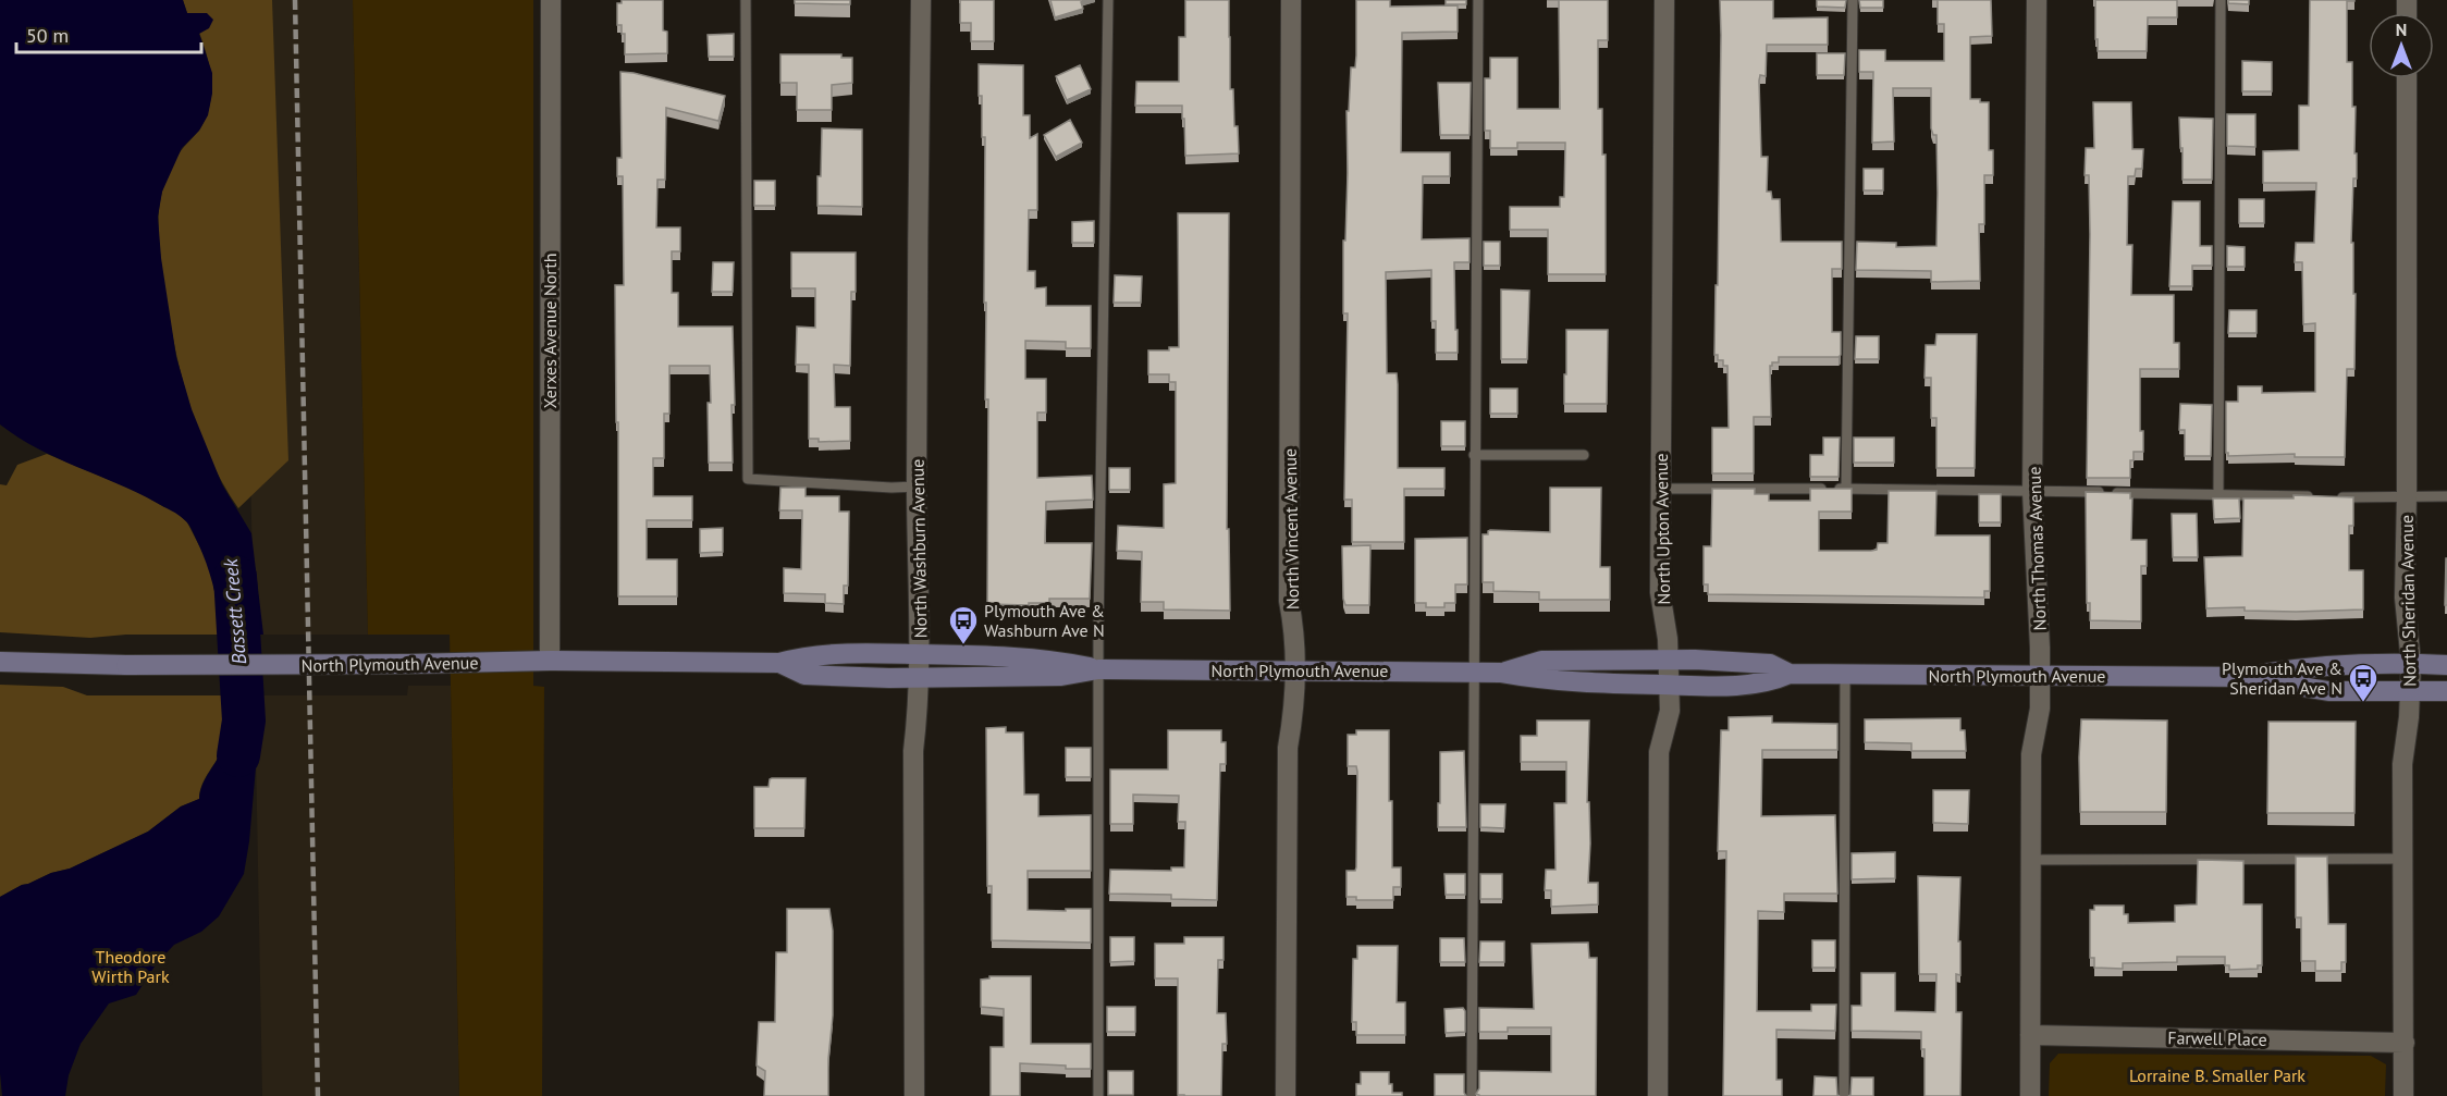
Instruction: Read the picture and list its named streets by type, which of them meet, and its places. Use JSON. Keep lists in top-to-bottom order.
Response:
{
  "streets": {
    "street": [
      "Xerxes Avenue North",
      "North Vincent Avenue",
      "North Upton Avenue",
      "North Washburn Avenue",
      "North Thomas Avenue",
      "North Sheridan Avenue",
      "North Plymouth Avenue",
      "Farwell Place"
    ]
  },
  "crossings": [
    ["Xerxes Avenue North", "North Plymouth Avenue"],
    ["North Vincent Avenue", "North Plymouth Avenue"],
    ["North Upton Avenue", "North Plymouth Avenue"],
    ["North Washburn Avenue", "North Plymouth Avenue"],
    ["North Thomas Avenue", "North Plymouth Avenue"],
    ["North Thomas Avenue", "Farwell Place"],
    ["North Sheridan Avenue", "North Plymouth Avenue"],
    ["North Sheridan Avenue", "Farwell Place"]
  ],
  "water": ["Bassett Creek"],
  "parks": ["Theodore Wirth Park", "Lorraine B. Smaller Park"],
  "places": {
    "bus stop": ["Plymouth Ave & Washburn Ave N", "Plymouth Ave & Sheridan Ave N"]
  },
  "scale_bar": "50 m",
  "north": "top"
}
